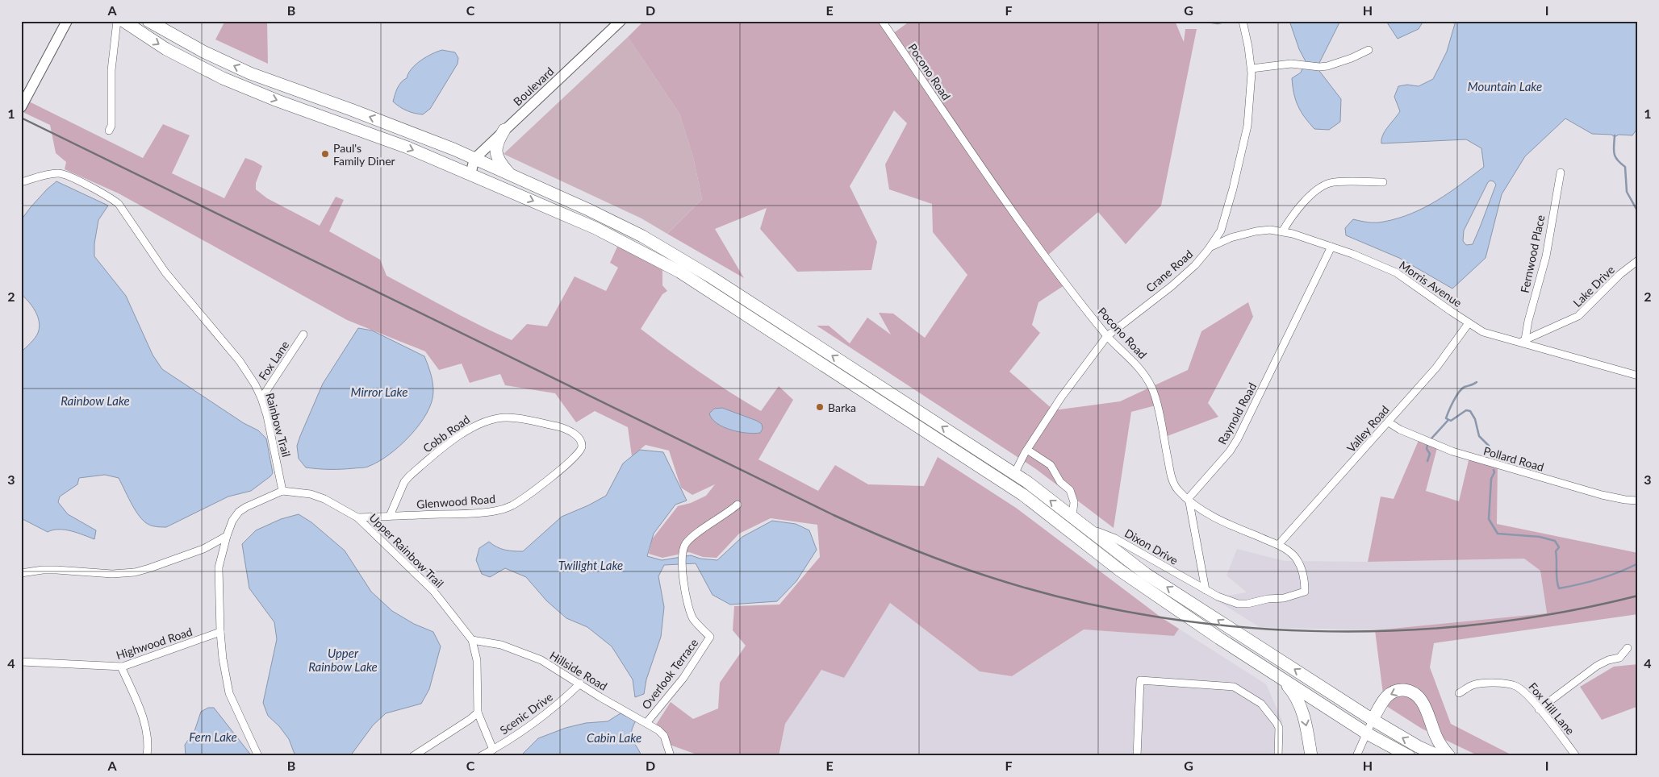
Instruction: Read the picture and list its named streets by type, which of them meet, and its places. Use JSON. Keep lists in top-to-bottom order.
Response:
{
  "streets": {
    "main road": ["Boulevard"],
    "street": [
      "Pocono Road",
      "Fernwood Place",
      "Crane Road",
      "Morris Avenue",
      "Lake Drive",
      "Fox Lane",
      "Raynold Road",
      "Rainbow Trail",
      "Valley Road",
      "Cobb Road",
      "Pollard Road",
      "Glenwood Road",
      "Dixon Drive",
      "Upper Rainbow Trail",
      "Highwood Road",
      "Hillside Road",
      "Overlook Terrace",
      "Fox Hill Lane",
      "Scenic Drive"
    ]
  },
  "crossings": [
    ["Pocono Road", "Crane Road"],
    ["Pocono Road", "Raynold Road"],
    ["Pocono Road", "Valley Road"],
    ["Pocono Road", "Dixon Drive"],
    ["Fernwood Place", "Lake Drive"],
    ["Crane Road", "Morris Avenue"],
    ["Morris Avenue", "Lake Drive"],
    ["Morris Avenue", "Raynold Road"],
    ["Morris Avenue", "Valley Road"],
    ["Fox Lane", "Rainbow Trail"],
    ["Rainbow Trail", "Upper Rainbow Trail"],
    ["Valley Road", "Pollard Road"],
    ["Cobb Road", "Glenwood Road"],
    ["Glenwood Road", "Upper Rainbow Trail"],
    ["Upper Rainbow Trail", "Hillside Road"],
    ["Hillside Road", "Overlook Terrace"],
    ["Hillside Road", "Scenic Drive"]
  ],
  "water": [
    "Mountain Lake",
    "Mirror Lake",
    "Rainbow Lake",
    "Twilight Lake",
    "Upper Rainbow Lake",
    "Fern Lake",
    "Cabin Lake"
  ],
  "places": ["Paul's Family Diner", "Barka"],
  "grid": {
    "columns": [
      "A",
      "B",
      "C",
      "D",
      "E",
      "F",
      "G",
      "H",
      "I"
    ],
    "rows": [
      "1",
      "2",
      "3",
      "4"
    ]
  }
}
